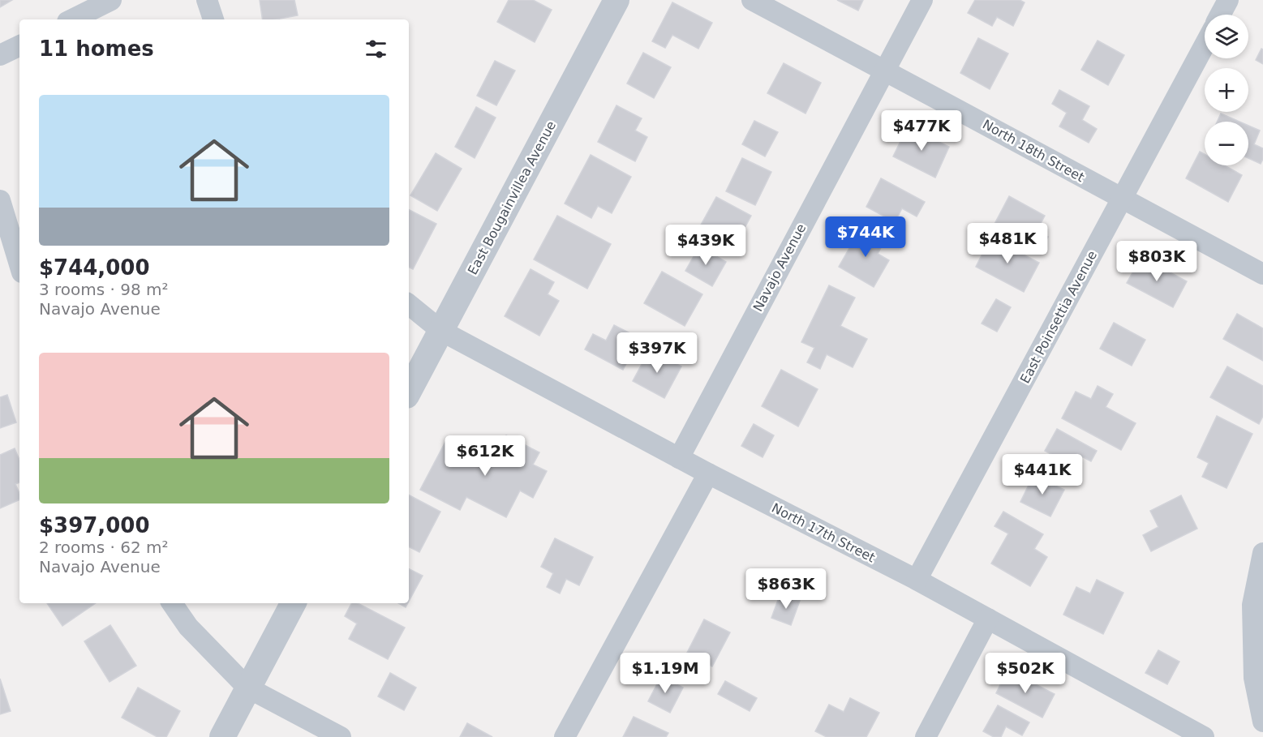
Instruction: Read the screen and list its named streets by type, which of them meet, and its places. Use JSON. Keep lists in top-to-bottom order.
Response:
{
  "streets": {
    "street": [
      "North 18th Street",
      "East Bougainvillea Avenue",
      "Navajo Avenue",
      "East Poinsettia Avenue",
      "North 17th Street"
    ]
  },
  "crossings": [
    ["North 18th Street", "Navajo Avenue"],
    ["North 18th Street", "East Poinsettia Avenue"],
    ["East Bougainvillea Avenue", "North 17th Street"],
    ["Navajo Avenue", "North 17th Street"],
    ["East Poinsettia Avenue", "North 17th Street"]
  ],
  "page": {
    "map_buttons": ["+", "−"],
    "heading": "11 homes",
    "list": [
      {
        "name": "$744,000",
        "note": "3 rooms · 98 m² · Navajo Avenue"
      },
      {
        "name": "$397,000",
        "note": "2 rooms · 62 m² · Navajo Avenue"
      }
    ],
    "price": [
      "$477K",
      "$744K",
      "$481K",
      "$439K",
      "$803K",
      "$397K",
      "$612K",
      "$441K",
      "$863K",
      "$1.19M",
      "$502K"
    ]
  }
}
